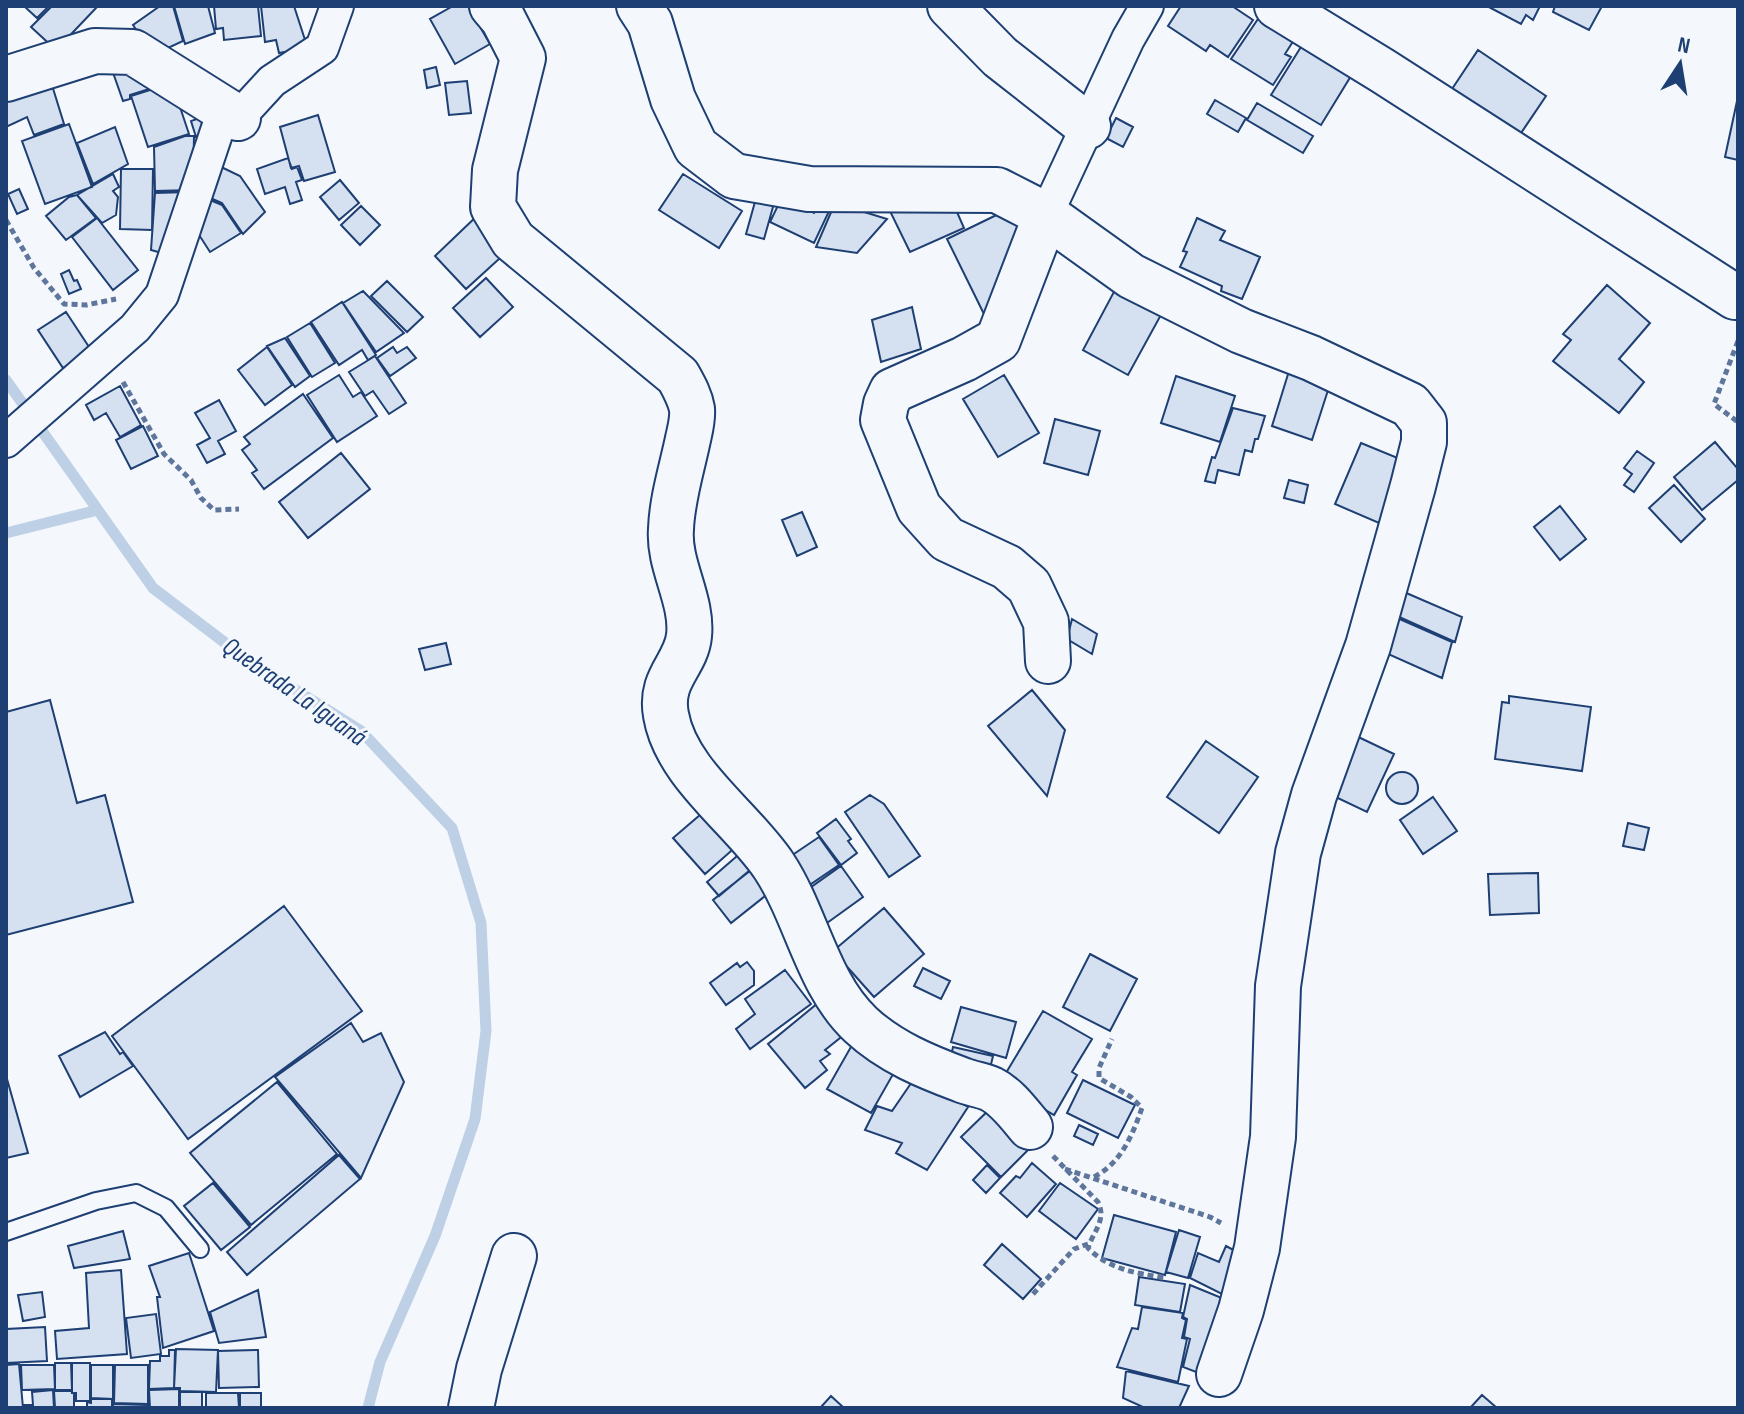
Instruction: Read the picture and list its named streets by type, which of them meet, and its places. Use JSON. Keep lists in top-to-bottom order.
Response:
{
  "water": ["Quebrada La Iguaná"],
  "north": "top"
}
